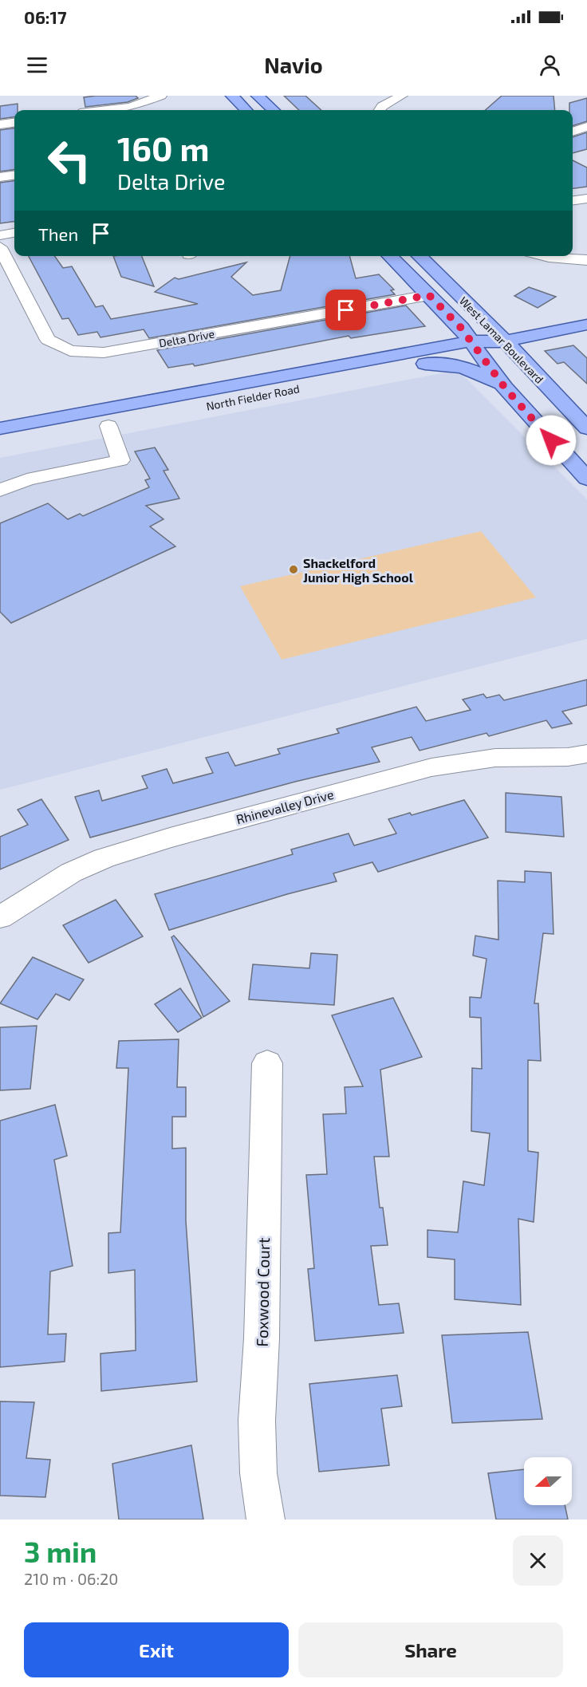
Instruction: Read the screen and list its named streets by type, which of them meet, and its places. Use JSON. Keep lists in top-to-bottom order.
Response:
{
  "streets": {
    "main road": ["West Lamar Boulevard", "North Fielder Road"],
    "street": ["Delta Drive", "Rhinevalley Drive", "Foxwood Court"]
  },
  "crossings": [
    ["Delta Drive", "West Lamar Boulevard"],
    ["West Lamar Boulevard", "North Fielder Road"]
  ],
  "places": ["Shackelford Junior High School"],
  "north": "left",
  "page": {
    "status": "06:17",
    "header": "Navio",
    "turn": ["160 m", "Delta Drive"],
    "then": "Then",
    "heading": ["3 min", "210 m · 06:20"],
    "buttons": ["Exit", "Share"]
  }
}
